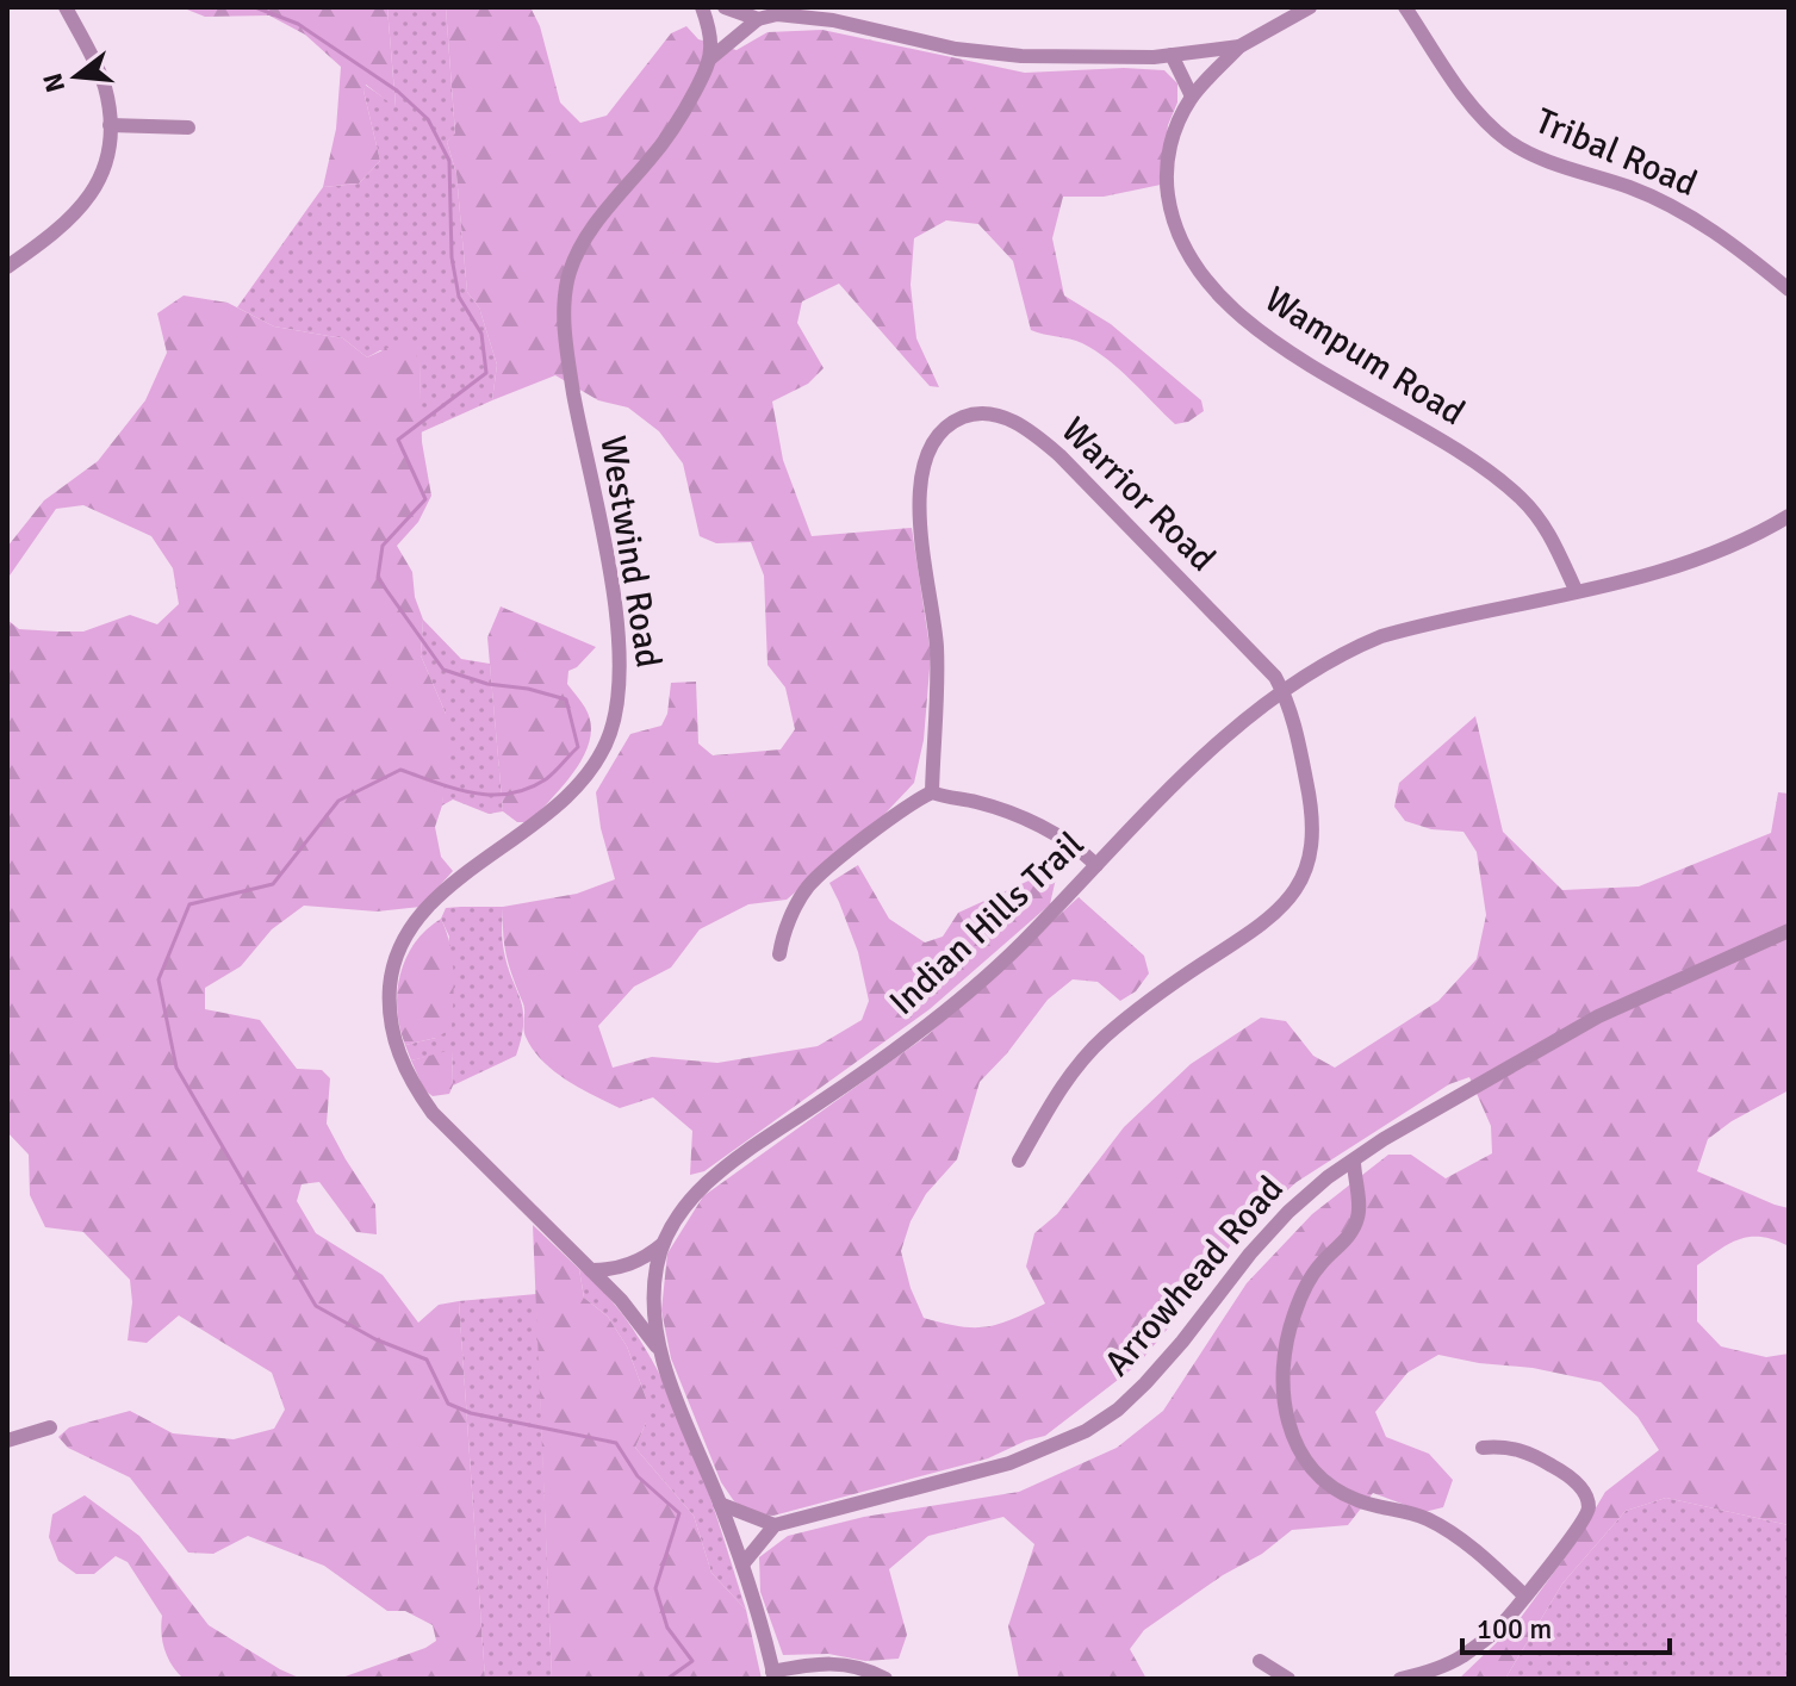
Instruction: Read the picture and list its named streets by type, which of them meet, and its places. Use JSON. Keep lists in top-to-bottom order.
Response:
{
  "streets": {
    "street": [
      "Tribal Road",
      "Wampum Road",
      "Warrior Road",
      "Westwind Road",
      "Indian Hills Trail",
      "Arrowhead Road"
    ]
  },
  "crossings": [
    ["Wampum Road", "Indian Hills Trail"],
    ["Warrior Road", "Indian Hills Trail"],
    ["Westwind Road", "Indian Hills Trail"]
  ],
  "scale_bar": "100 m",
  "north": "left"
}
